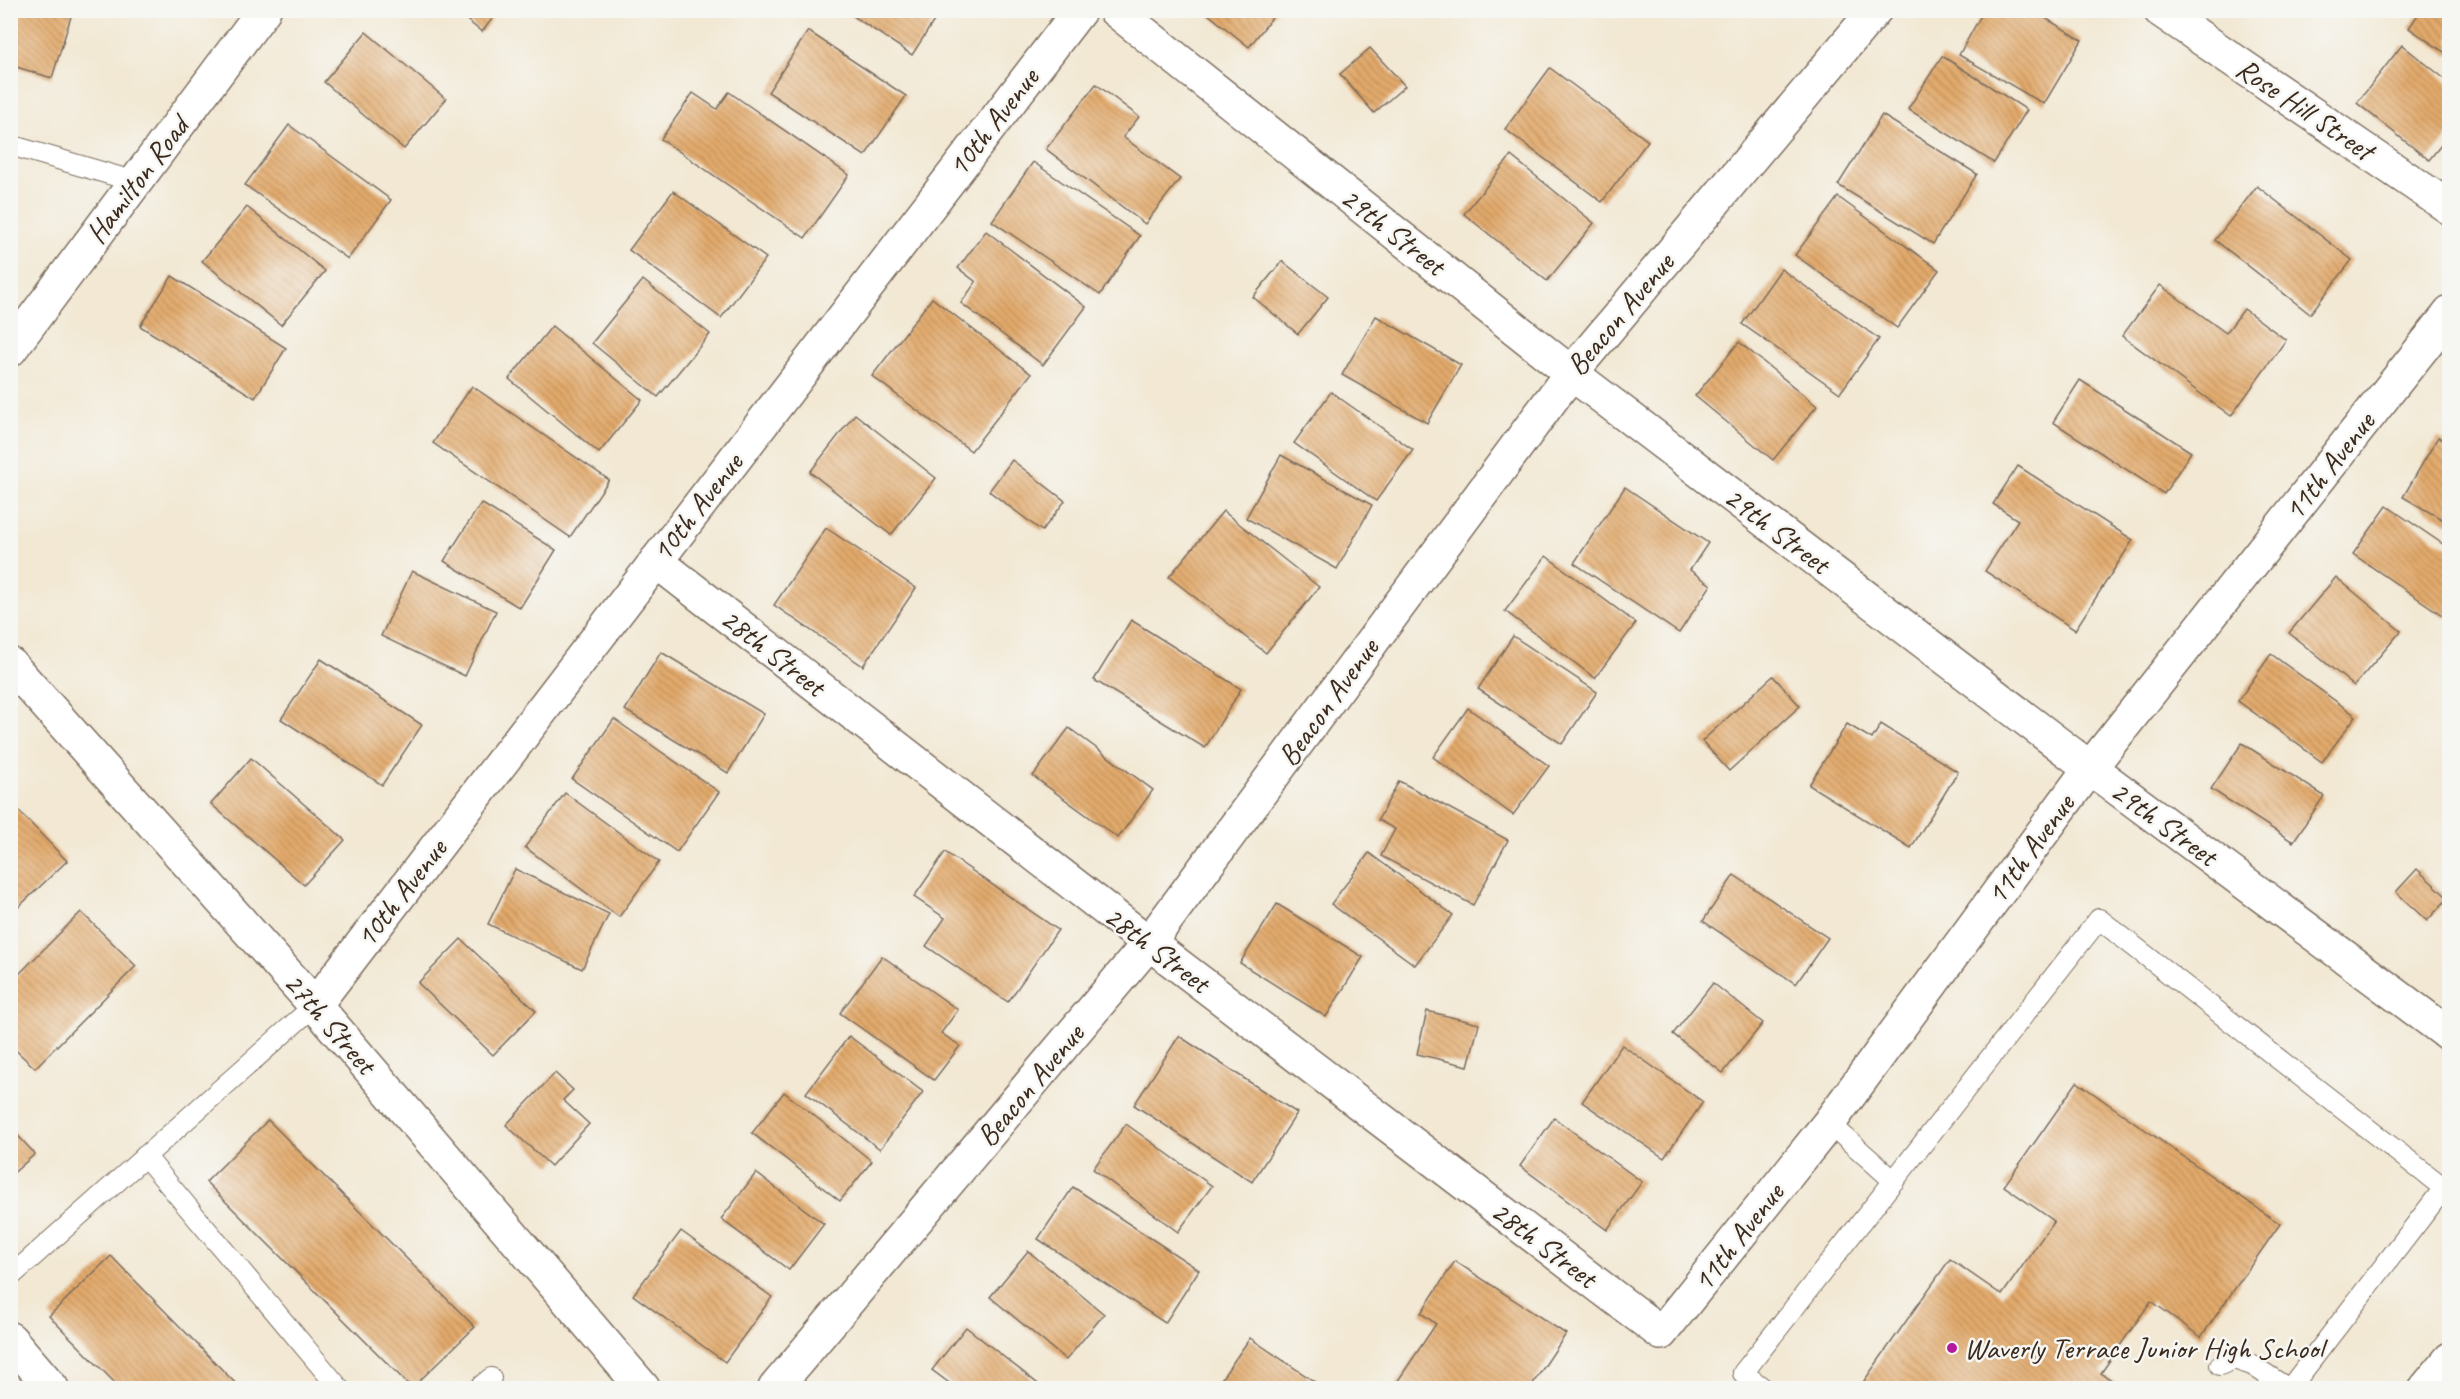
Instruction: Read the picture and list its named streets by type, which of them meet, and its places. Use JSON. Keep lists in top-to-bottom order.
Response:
{
  "streets": {
    "street": [
      "Rose Hill Street",
      "10th Avenue",
      "Hamilton Road",
      "29th Street",
      "Beacon Avenue",
      "11th Avenue",
      "28th Street",
      "27th Street"
    ]
  },
  "crossings": [
    ["10th Avenue", "28th Street"],
    ["10th Avenue", "27th Street"],
    ["29th Street", "Beacon Avenue"],
    ["29th Street", "11th Avenue"],
    ["Beacon Avenue", "28th Street"],
    ["11th Avenue", "28th Street"]
  ],
  "places": ["Waverly Terrace Junior High School"]
}
